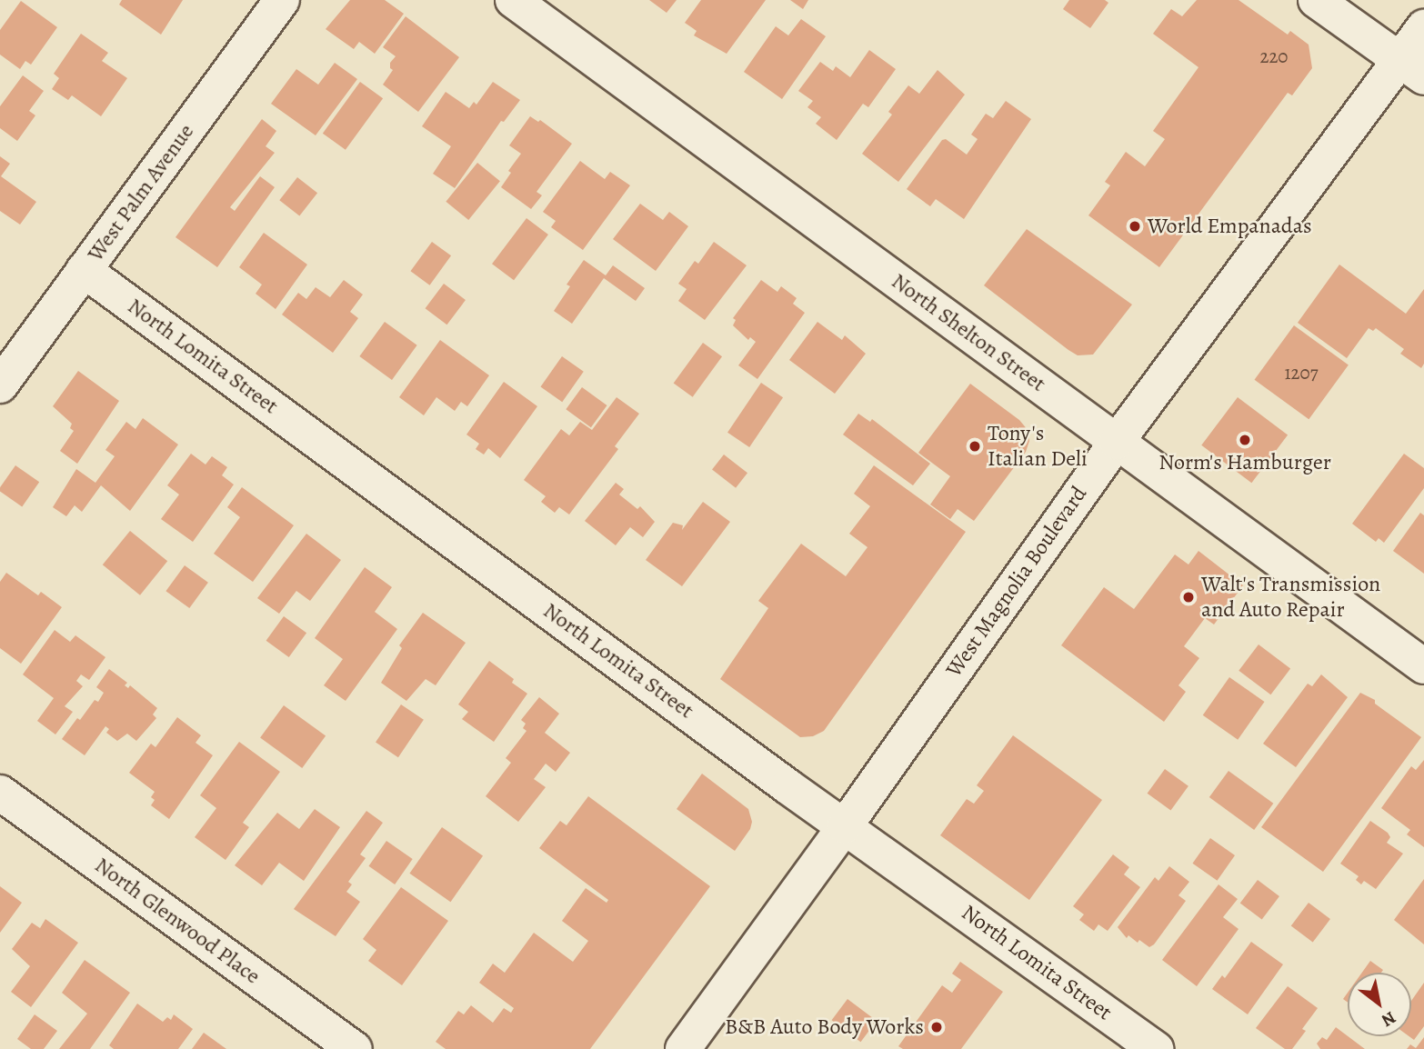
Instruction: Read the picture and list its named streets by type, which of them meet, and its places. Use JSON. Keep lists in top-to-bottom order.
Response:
{
  "streets": {
    "street": [
      "West Palm Avenue",
      "North Shelton Street",
      "North Lomita Street",
      "West Magnolia Boulevard",
      "North Glenwood Place"
    ]
  },
  "crossings": [
    ["West Palm Avenue", "North Lomita Street"],
    ["North Shelton Street", "West Magnolia Boulevard"],
    ["North Lomita Street", "West Magnolia Boulevard"]
  ],
  "places": [
    "World Empanadas",
    "Norm's Hamburger",
    "Tony's Italian Deli",
    "Walt's Transmission and Auto Repair",
    "B&B Auto Body Works"
  ],
  "house_numbers": ["220", "1207"],
  "north": "bottom right"
}
